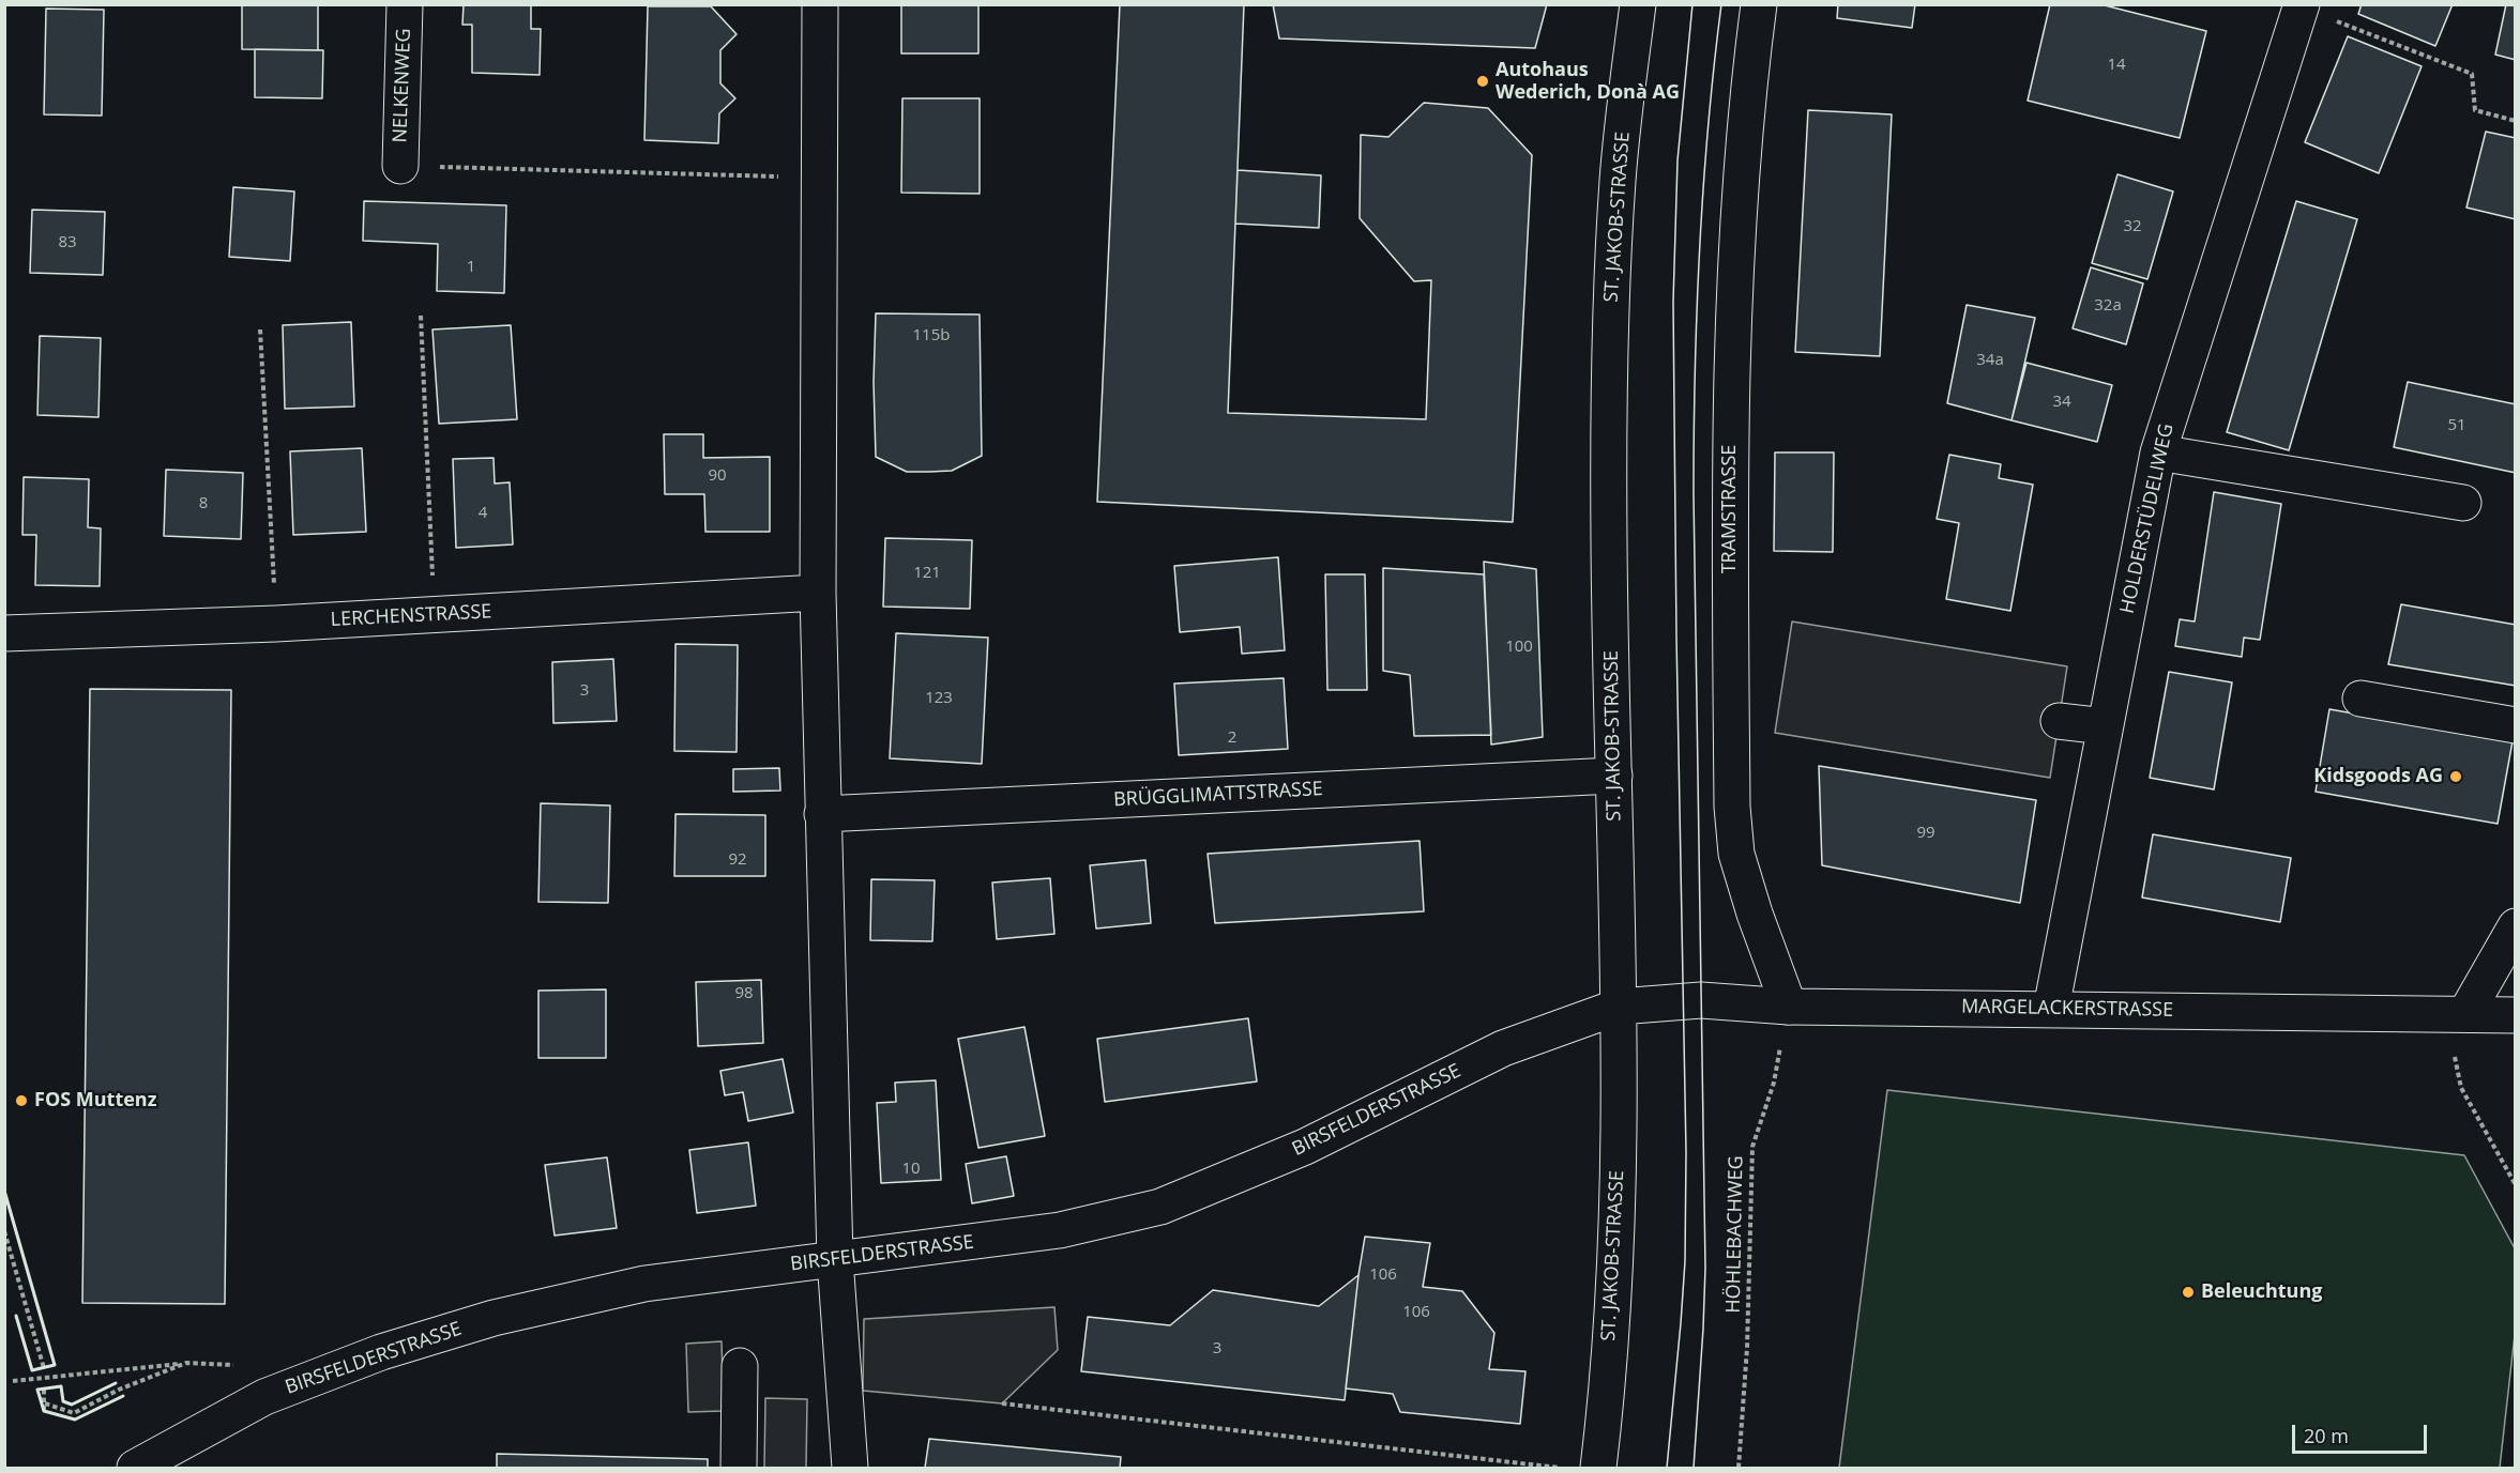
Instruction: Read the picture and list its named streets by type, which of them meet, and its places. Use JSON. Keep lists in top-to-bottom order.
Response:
{
  "streets": {
    "street": [
      "NELKENWEG",
      "ST. JAKOB-STRASSE",
      "TRAMSTRASSE",
      "HOLDERSTÜDELIWEG",
      "LERCHENSTRASSE",
      "BRÜGGLIMATTSTRASSE",
      "MARGELACKERSTRASSE",
      "BIRSFELDERSTRASSE"
    ],
    "path": ["HÖHLEBACHWEG"]
  },
  "crossings": [
    ["ST. JAKOB-STRASSE", "BRÜGGLIMATTSTRASSE"],
    ["ST. JAKOB-STRASSE", "MARGELACKERSTRASSE"],
    ["ST. JAKOB-STRASSE", "BIRSFELDERSTRASSE"],
    ["TRAMSTRASSE", "MARGELACKERSTRASSE"],
    ["TRAMSTRASSE", "HÖHLEBACHWEG"],
    ["HOLDERSTÜDELIWEG", "MARGELACKERSTRASSE"],
    ["MARGELACKERSTRASSE", "BIRSFELDERSTRASSE"],
    ["MARGELACKERSTRASSE", "HÖHLEBACHWEG"]
  ],
  "places": [
    "Autohaus Wederich, Donà AG",
    "Kidsgoods AG",
    "FOS Muttenz",
    "Beleuchtung"
  ],
  "house_numbers": [
    "14",
    "32",
    "83",
    "1",
    "32a",
    "115b",
    "34a",
    "34",
    "51",
    "90",
    "8",
    "4",
    "121",
    "100",
    "3",
    "123",
    "2",
    "99",
    "92",
    "98",
    "10",
    "106",
    "106",
    "3"
  ],
  "scale_bar": "20 m"
}
